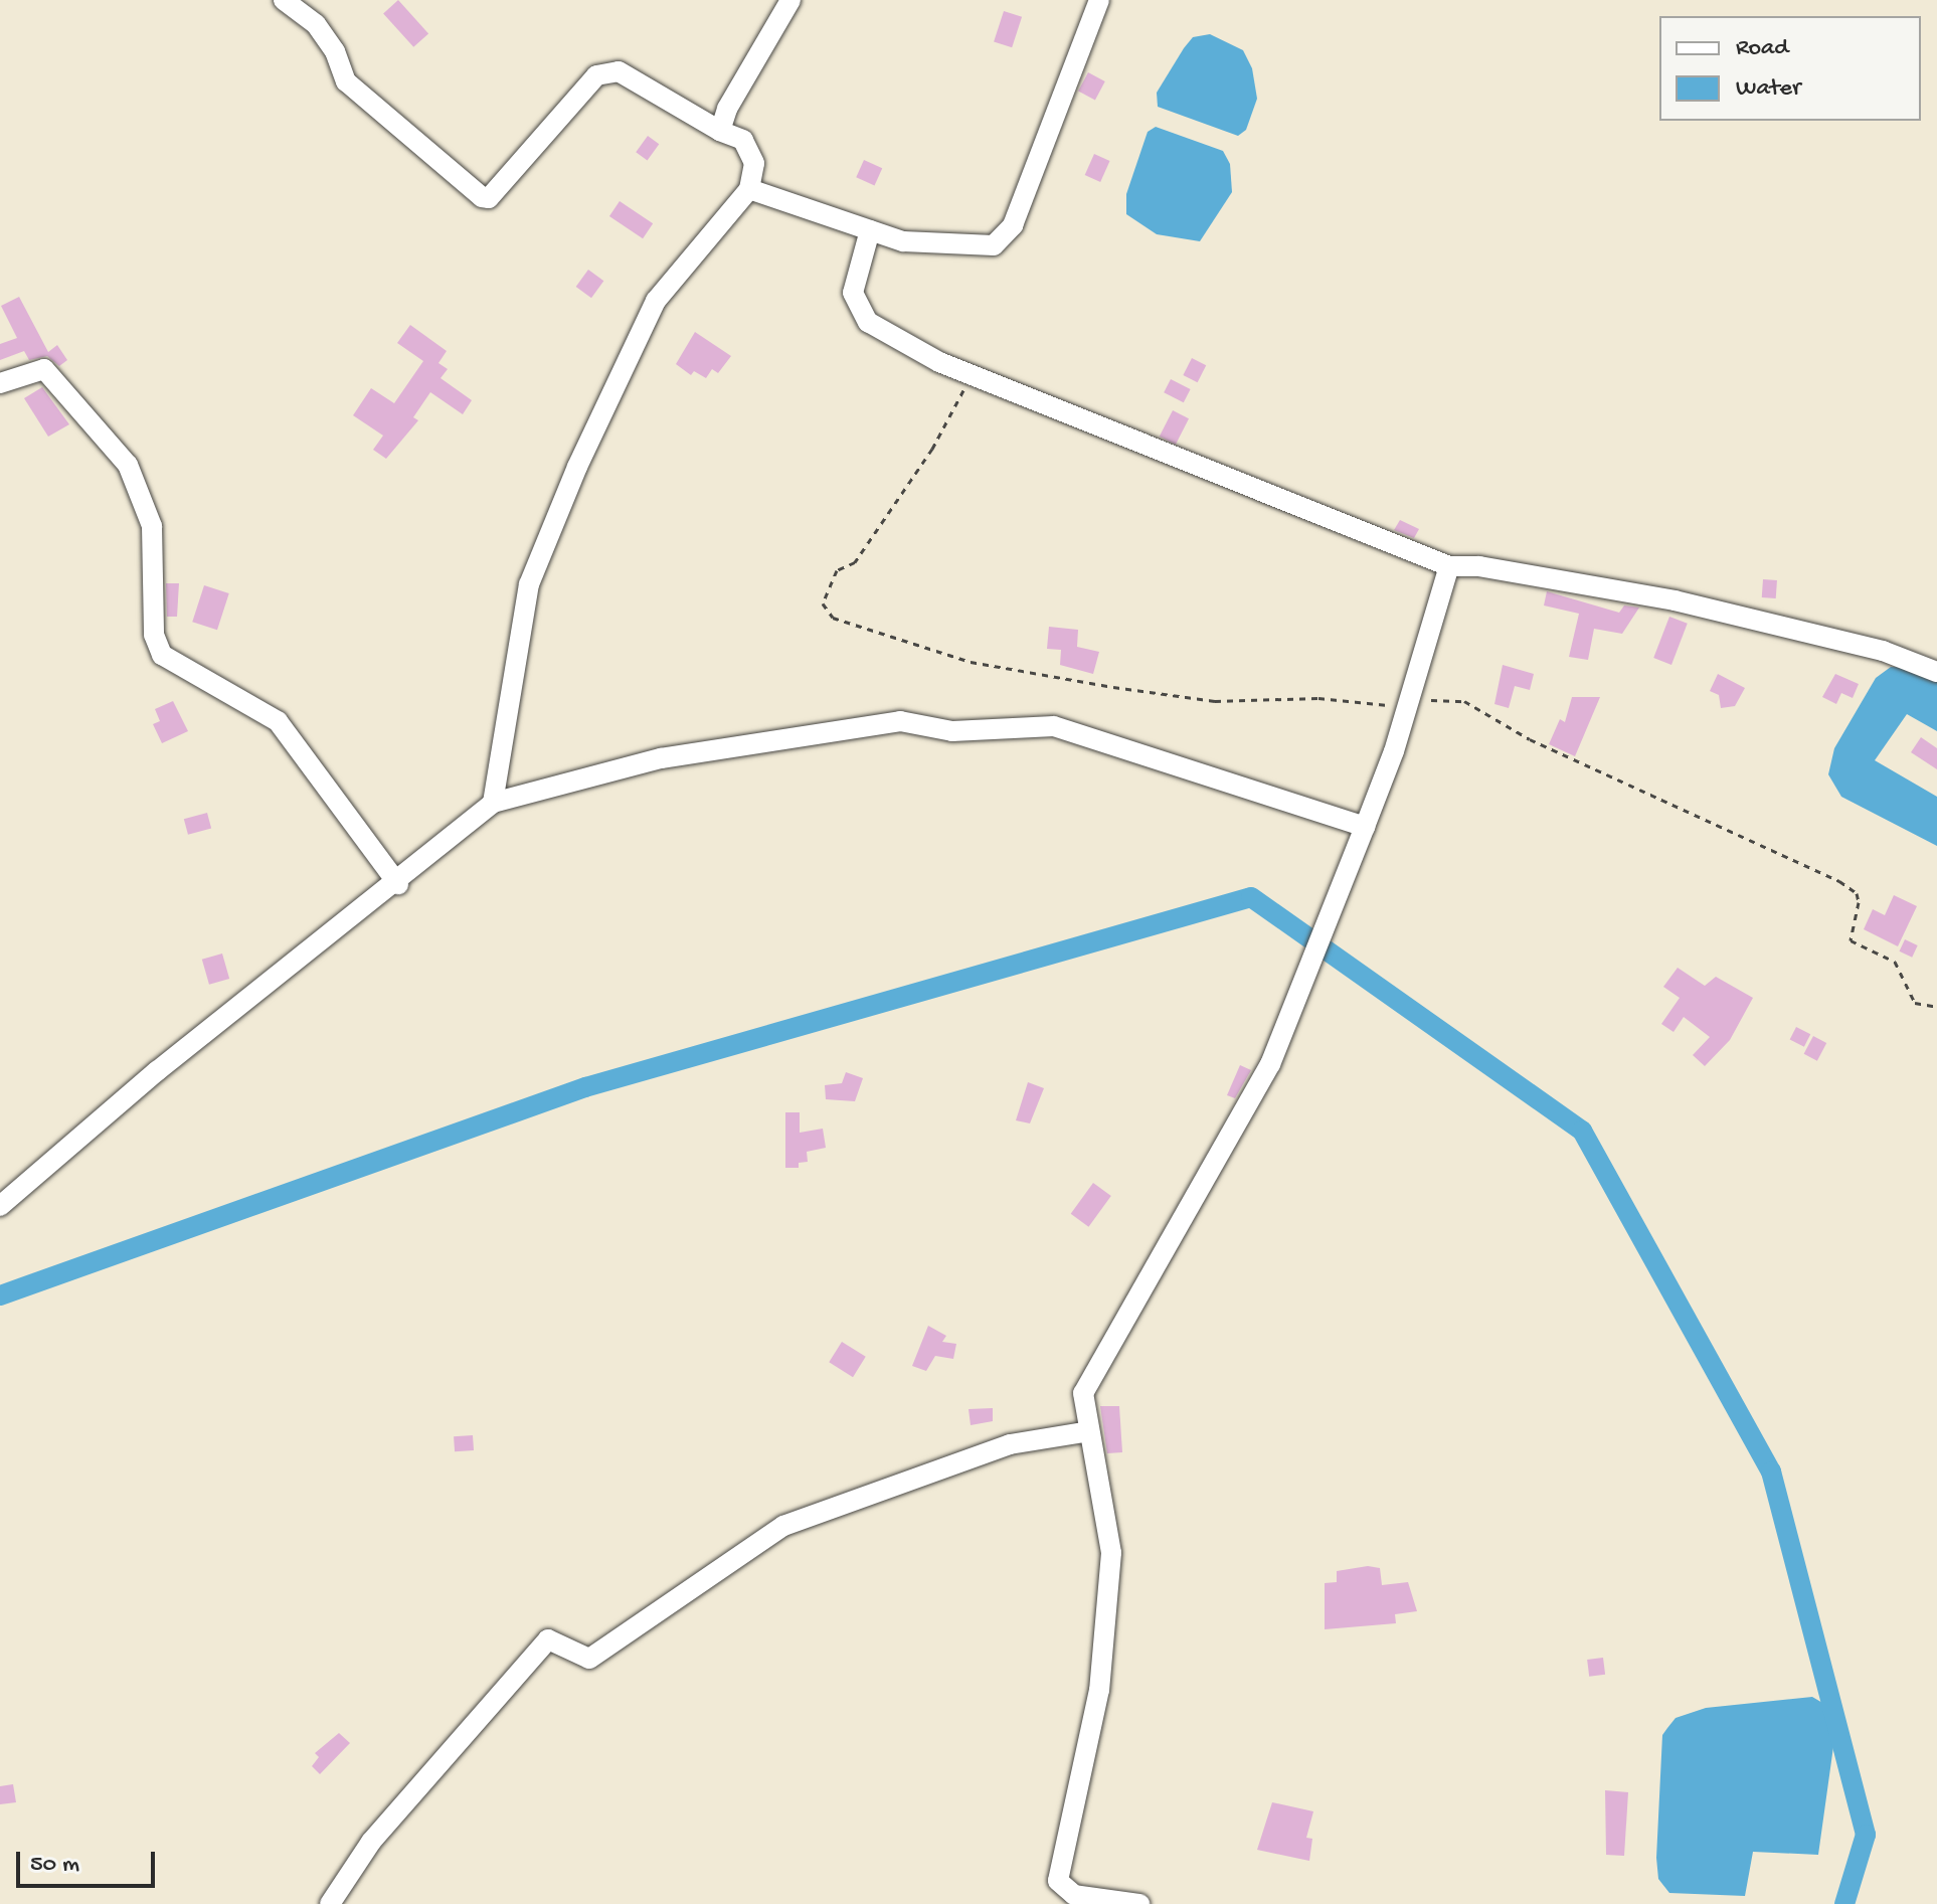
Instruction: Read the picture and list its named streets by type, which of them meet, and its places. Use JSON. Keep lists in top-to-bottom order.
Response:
{
  "legend": ["Road", "Water"],
  "scale_bar": "50 m"
}
